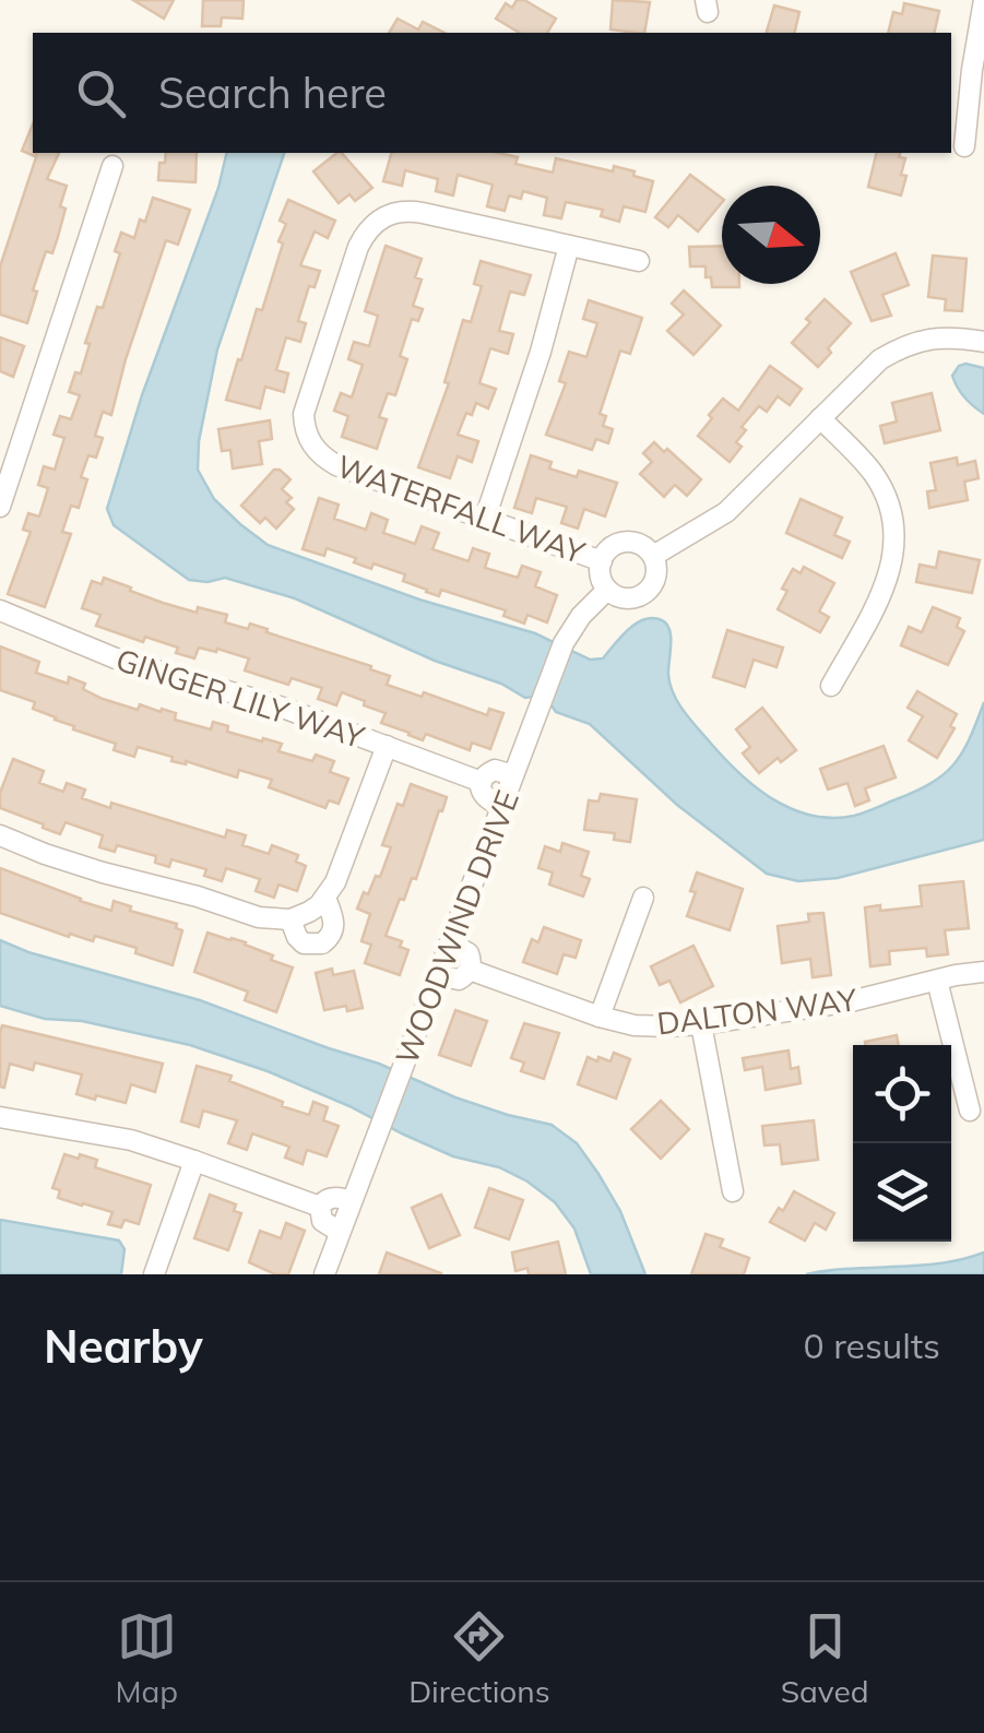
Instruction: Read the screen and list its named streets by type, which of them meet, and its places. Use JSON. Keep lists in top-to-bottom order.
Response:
{
  "streets": {
    "street": [
      "WATERFALL WAY",
      "GINGER LILY WAY",
      "WOODWIND DRIVE",
      "DALTON WAY"
    ]
  },
  "crossings": [
    ["WATERFALL WAY", "WOODWIND DRIVE"],
    ["GINGER LILY WAY", "WOODWIND DRIVE"],
    ["WOODWIND DRIVE", "DALTON WAY"]
  ],
  "north": "right",
  "page": {
    "search": "Search here",
    "heading": ["Nearby", "0 results"],
    "nav": ["Map", "Directions", "Saved"]
  }
}
